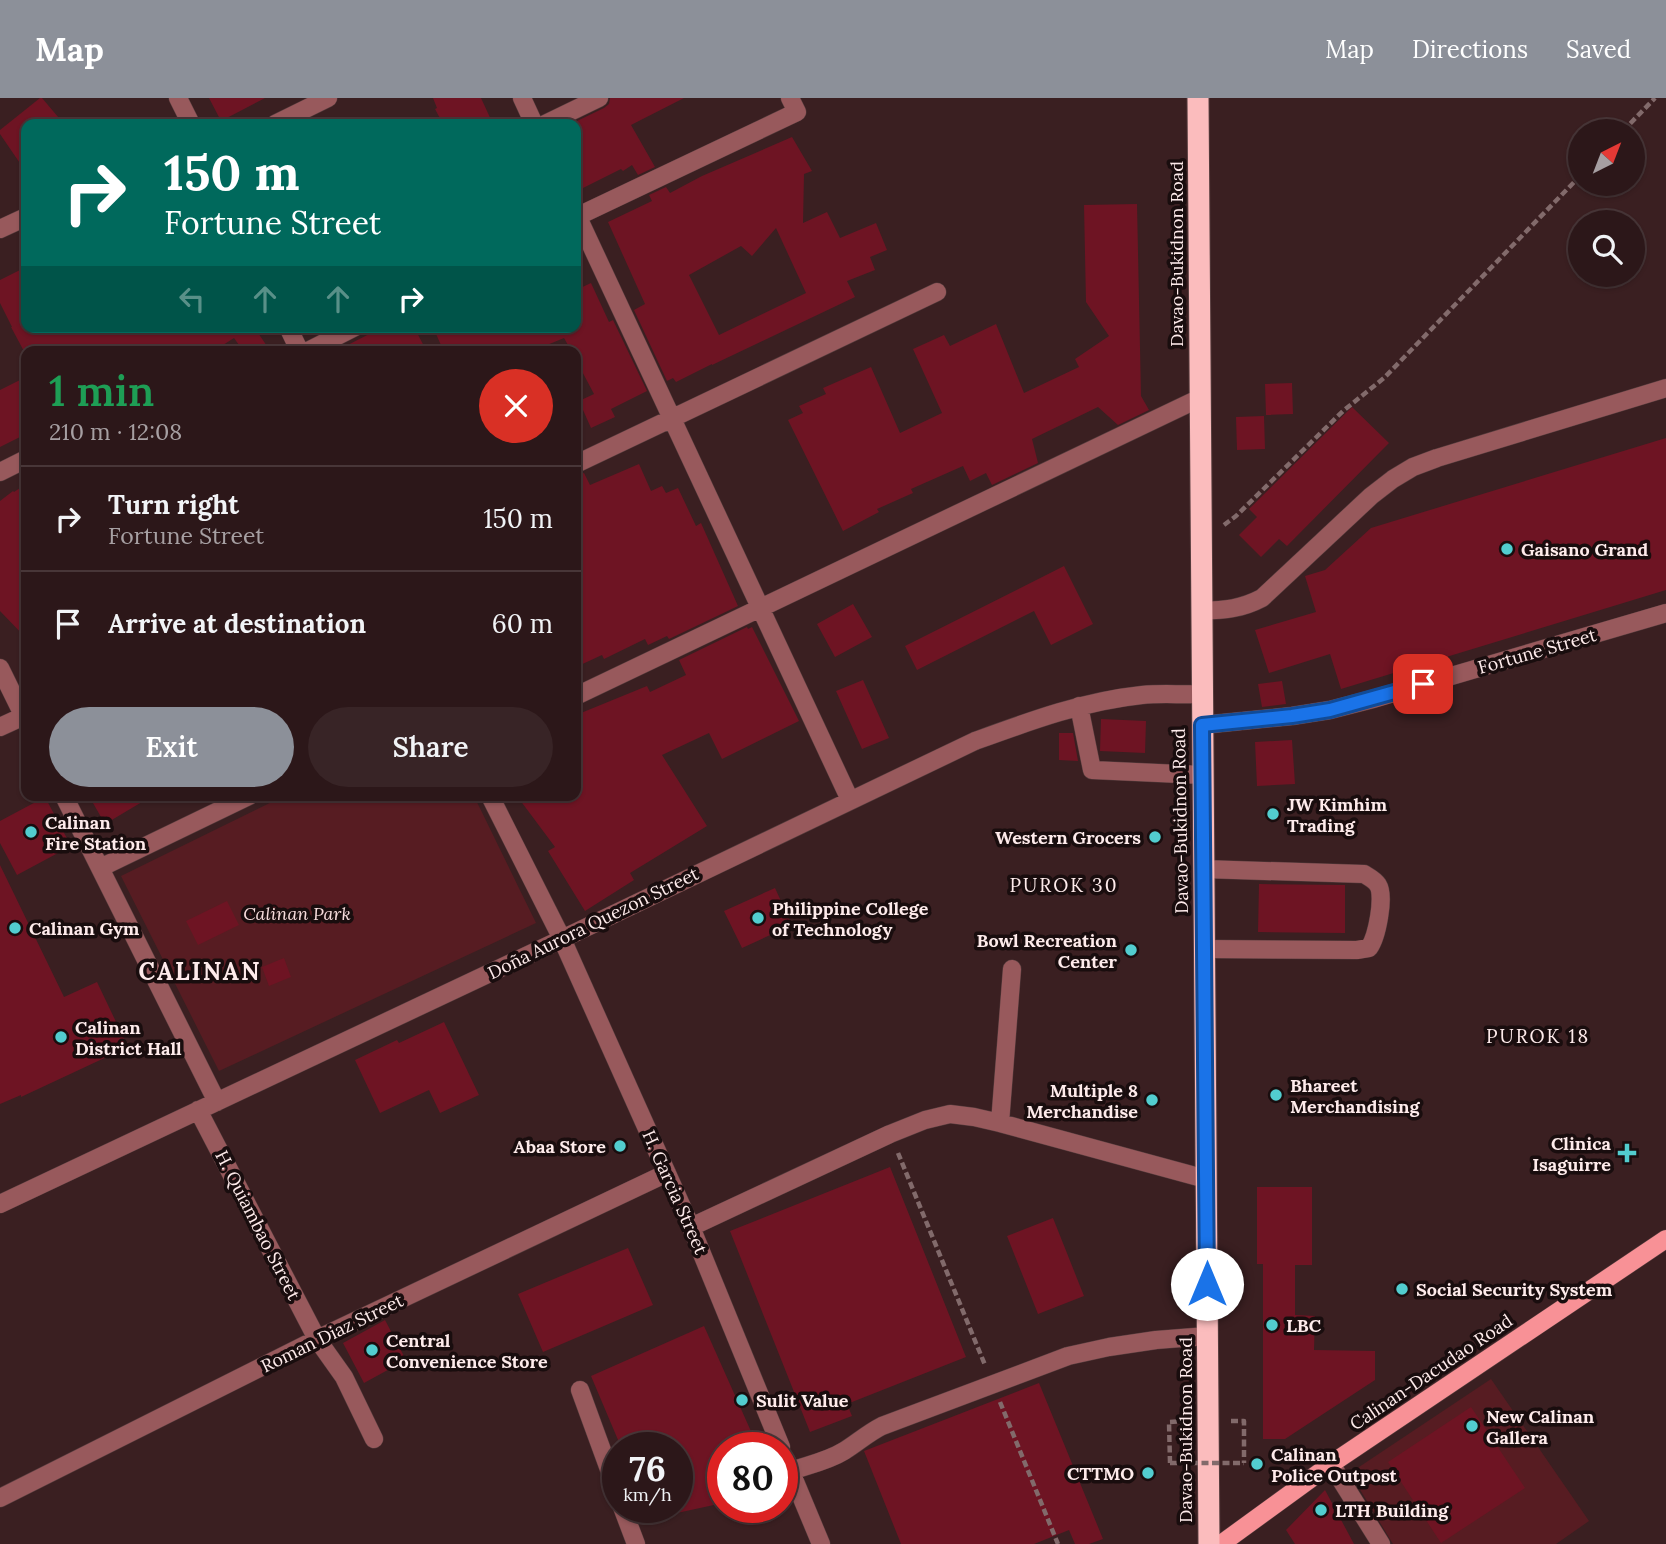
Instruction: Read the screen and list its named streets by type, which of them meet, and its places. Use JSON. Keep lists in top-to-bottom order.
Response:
{
  "streets": {
    "highway": ["Davao-Bukidnon Road"],
    "main road": ["Calinan-Dacudao Road"],
    "street": [
      "Fortune Street",
      "Doña Aurora Quezon Street",
      "H. Garcia Street",
      "H. Quiambao Street",
      "Roman Diaz Street"
    ]
  },
  "crossings": [
    ["Davao-Bukidnon Road", "Fortune Street"],
    ["Davao-Bukidnon Road", "Doña Aurora Quezon Street"],
    ["Doña Aurora Quezon Street", "H. Garcia Street"],
    ["Doña Aurora Quezon Street", "H. Quiambao Street"],
    ["H. Garcia Street", "Roman Diaz Street"],
    ["H. Quiambao Street", "Roman Diaz Street"]
  ],
  "districts": ["PUROK 30", "CALINAN", "PUROK 18"],
  "parks": ["Calinan Park"],
  "places": {
    "other": [
      "Gaisano Grand",
      "JW Kimhim Trading",
      "Calinan Fire Station",
      "Western Grocers",
      "Philippine College of Technology",
      "Calinan Gym",
      "Bowl Recreation Center",
      "Calinan District Hall",
      "Bhareet Merchandising",
      "Multiple 8 Merchandise",
      "Abaa Store",
      "Social Security System",
      "LBC",
      "Central Convenience Store",
      "Sulit Value",
      "New Calinan Gallera",
      "Calinan Police Outpost",
      "CTTMO",
      "LTH Building"
    ],
    "health": ["Clinica Isaguirre"]
  },
  "north": "top right",
  "page": {
    "header": "Map",
    "nav": ["Map", "Directions", "Saved"],
    "turn": ["150 m", "Fortune Street"],
    "heading": ["1 min", "210 m · 12:08"],
    "list": [
      {
        "name": "Turn right",
        "note": "Fortune Street",
        "value": "150 m"
      },
      {
        "name": "Arrive at destination",
        "value": "60 m"
      }
    ],
    "buttons": ["Exit", "Share"],
    "speed": "76 km/h",
    "limit": "80"
  }
}
